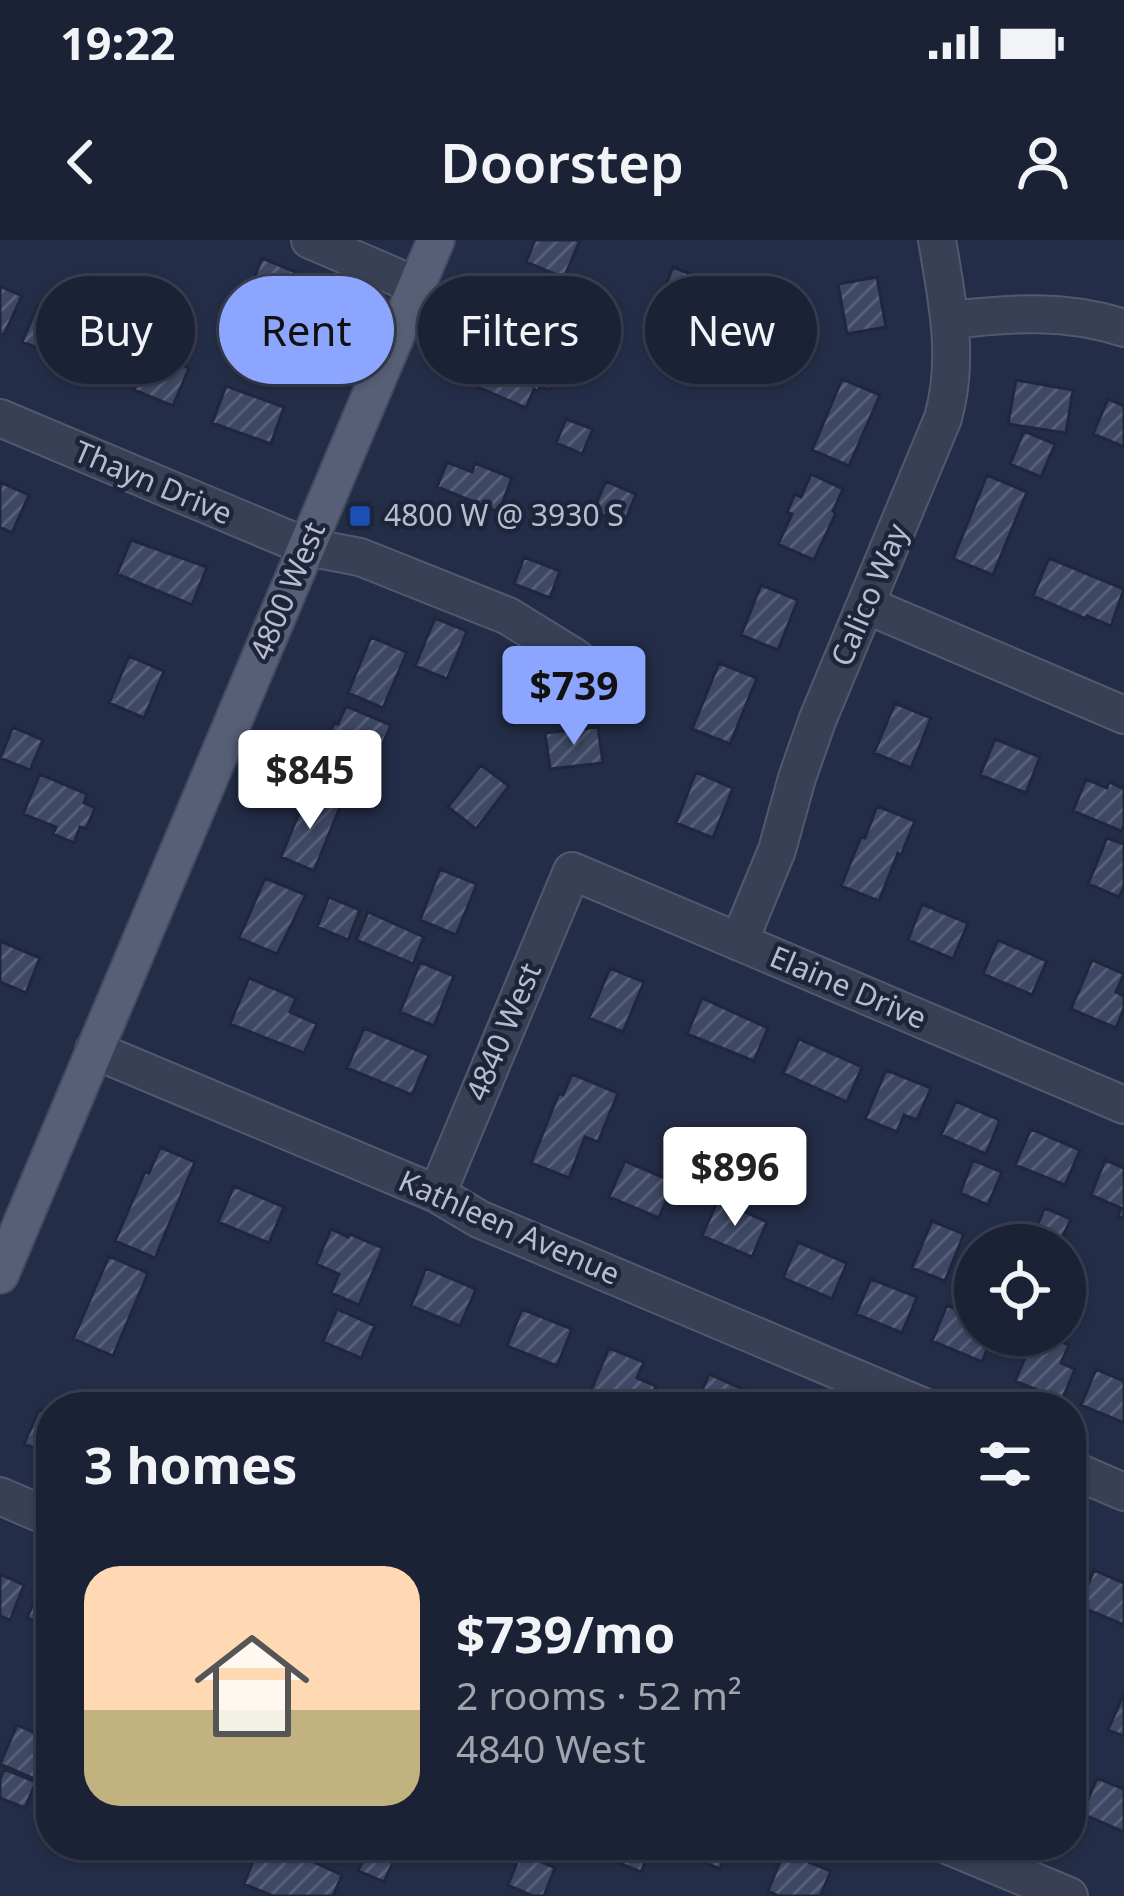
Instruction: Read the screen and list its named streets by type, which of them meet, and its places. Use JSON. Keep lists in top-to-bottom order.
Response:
{
  "streets": {
    "main road": ["4800 West"],
    "street": [
      "Thayn Drive",
      "Calico Way",
      "Elaine Drive",
      "4840 West",
      "Kathleen Avenue"
    ]
  },
  "crossings": [
    ["Thayn Drive", "4800 West"],
    ["4800 West", "Kathleen Avenue"],
    ["Calico Way", "Elaine Drive"],
    ["Elaine Drive", "4840 West"],
    ["4840 West", "Kathleen Avenue"]
  ],
  "places": {
    "transit": ["4800 W @ 3930 S"]
  },
  "page": {
    "status": "19:22",
    "header": "Doorstep",
    "chip": [
      "Buy",
      "Rent",
      "Filters",
      "New"
    ],
    "price": ["$739", "$845", "$896"],
    "heading": "3 homes",
    "list": [
      {
        "name": "$739/mo",
        "note": "2 rooms · 52 m² · 4840 West"
      }
    ]
  }
}
